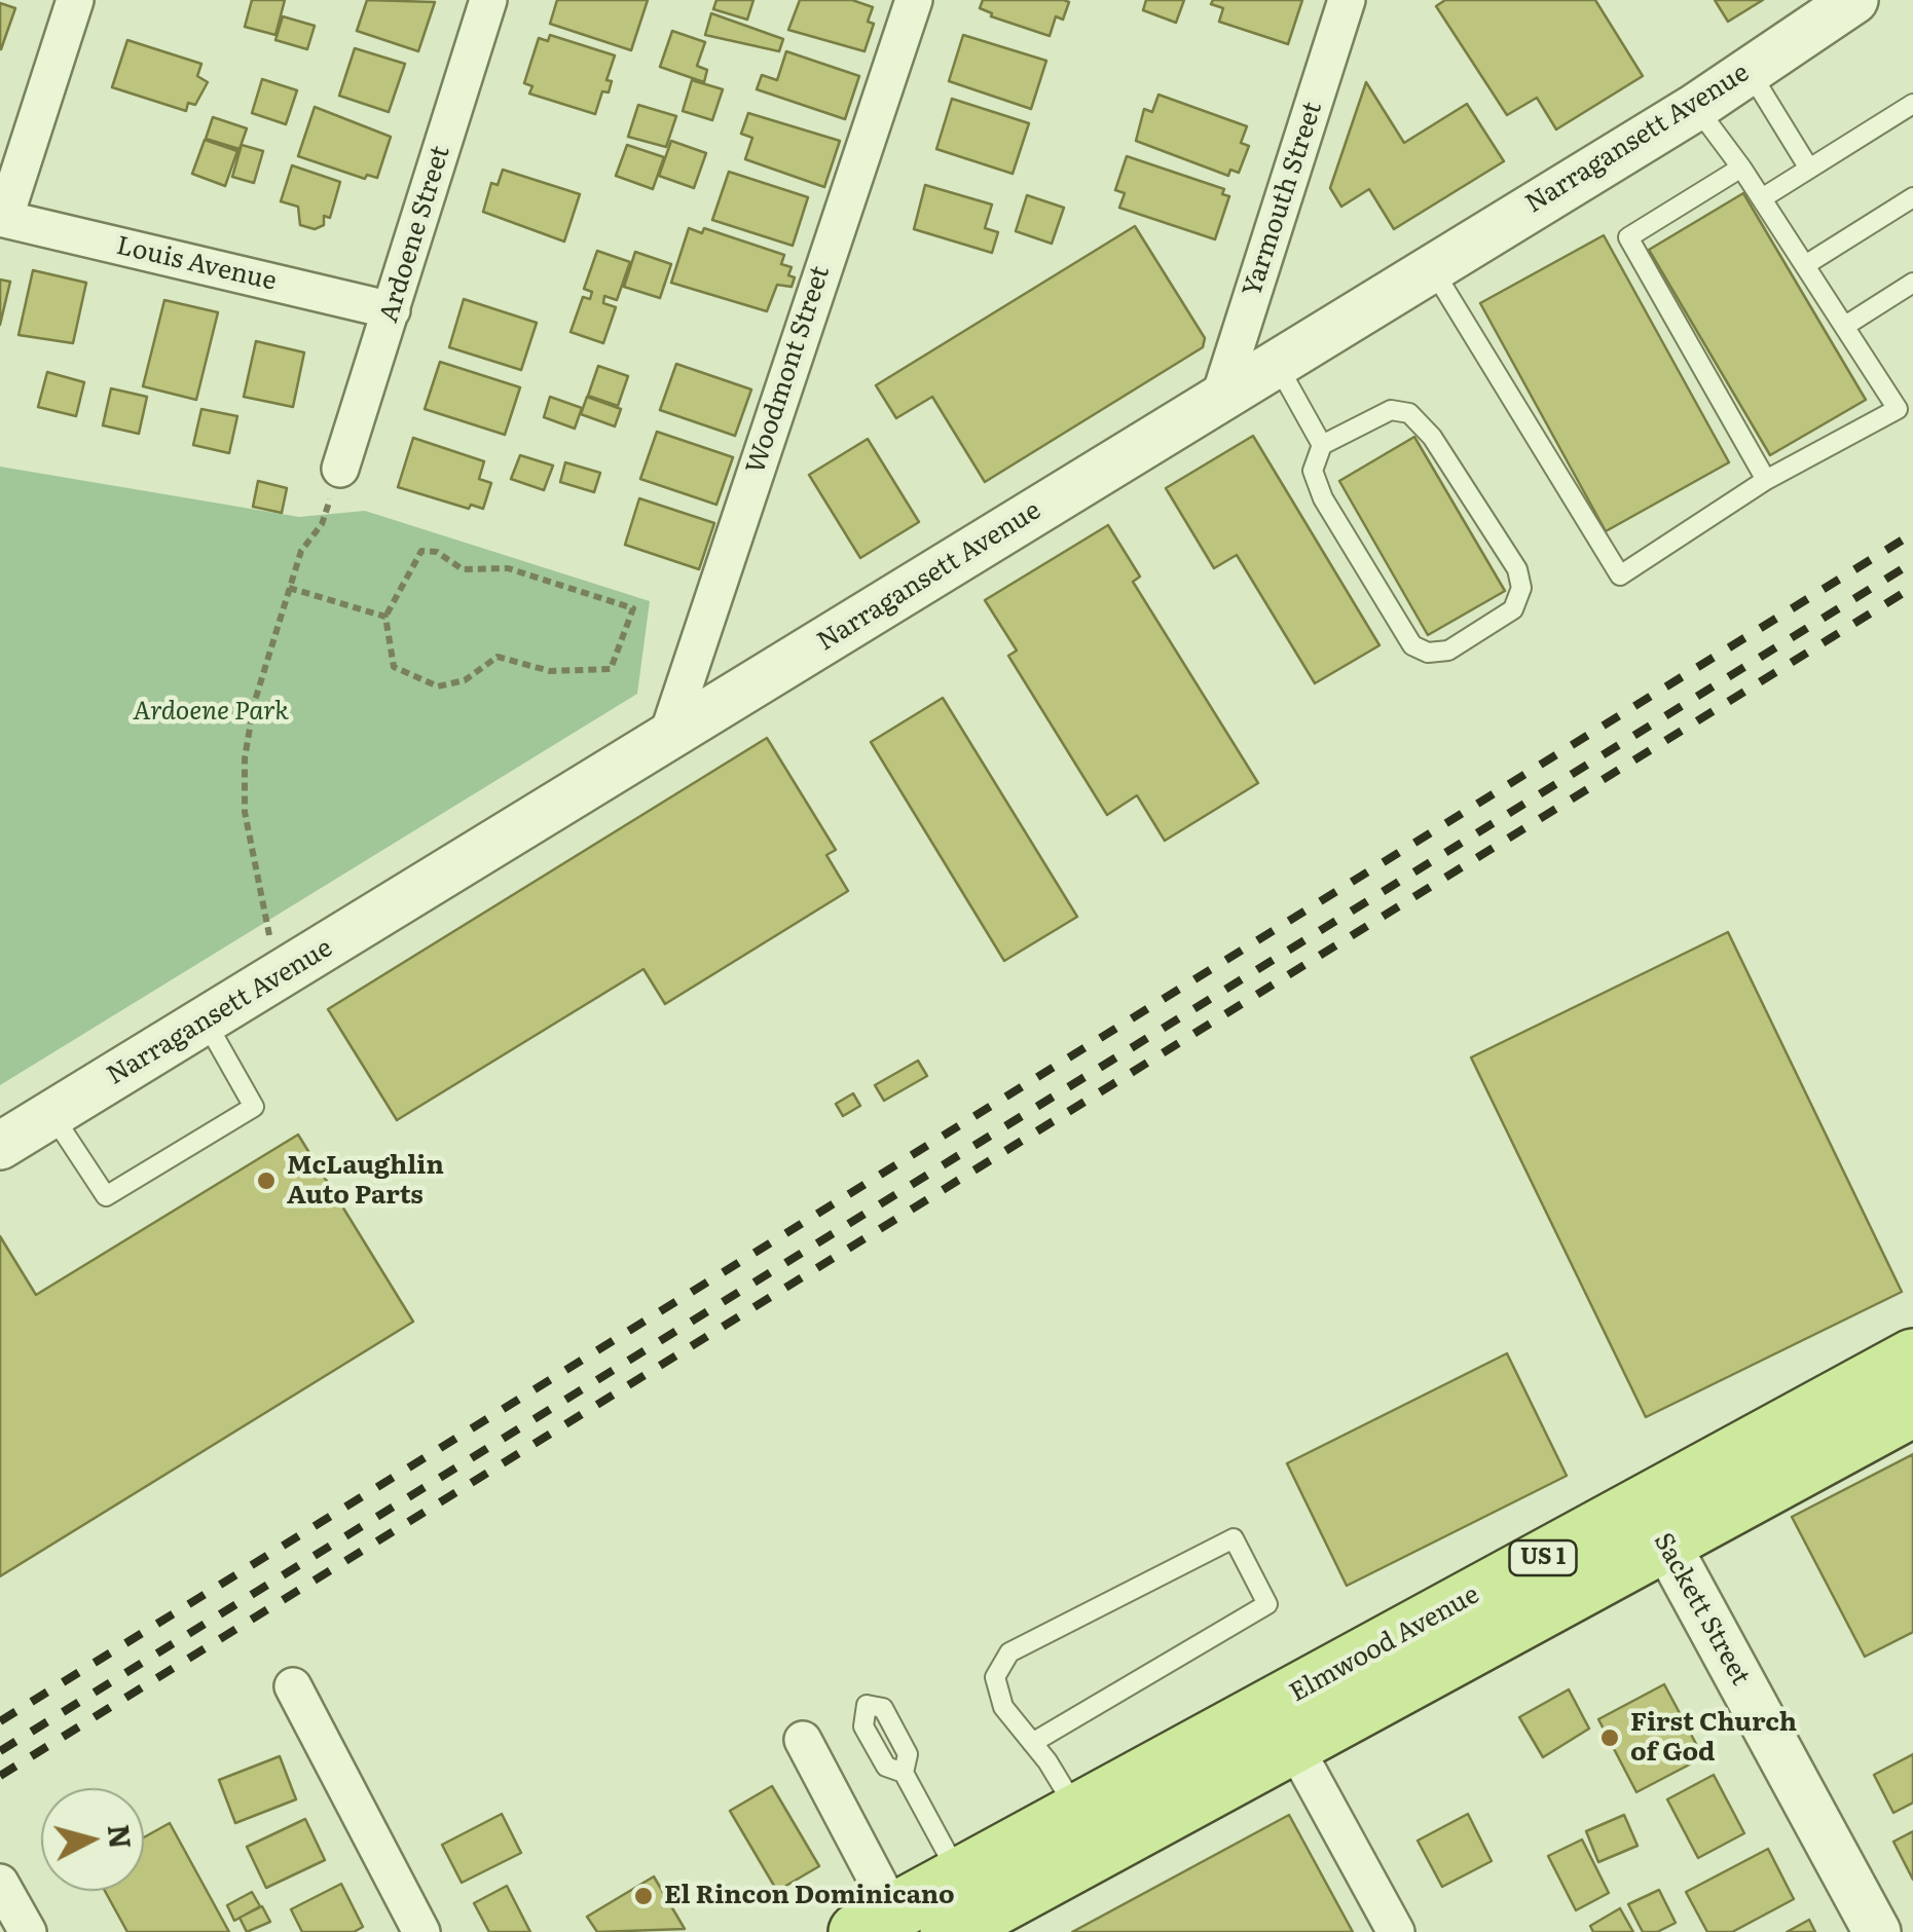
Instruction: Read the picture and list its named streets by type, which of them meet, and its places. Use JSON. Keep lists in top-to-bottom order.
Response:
{
  "streets": {
    "main road": ["US 1", "Elmwood Avenue"],
    "street": [
      "Narragansett Avenue",
      "Yarmouth Street",
      "Ardoene Street",
      "Louis Avenue",
      "Woodmont Street",
      "Sackett Street"
    ]
  },
  "crossings": [
    ["Narragansett Avenue", "Yarmouth Street"],
    ["Narragansett Avenue", "Woodmont Street"],
    ["Ardoene Street", "Louis Avenue"],
    ["Sackett Street", "Elmwood Avenue"]
  ],
  "parks": ["Ardoene Park"],
  "places": ["McLaughlin Auto Parts", "First Church of God", "El Rincon Dominicano"],
  "north": "right"
}
